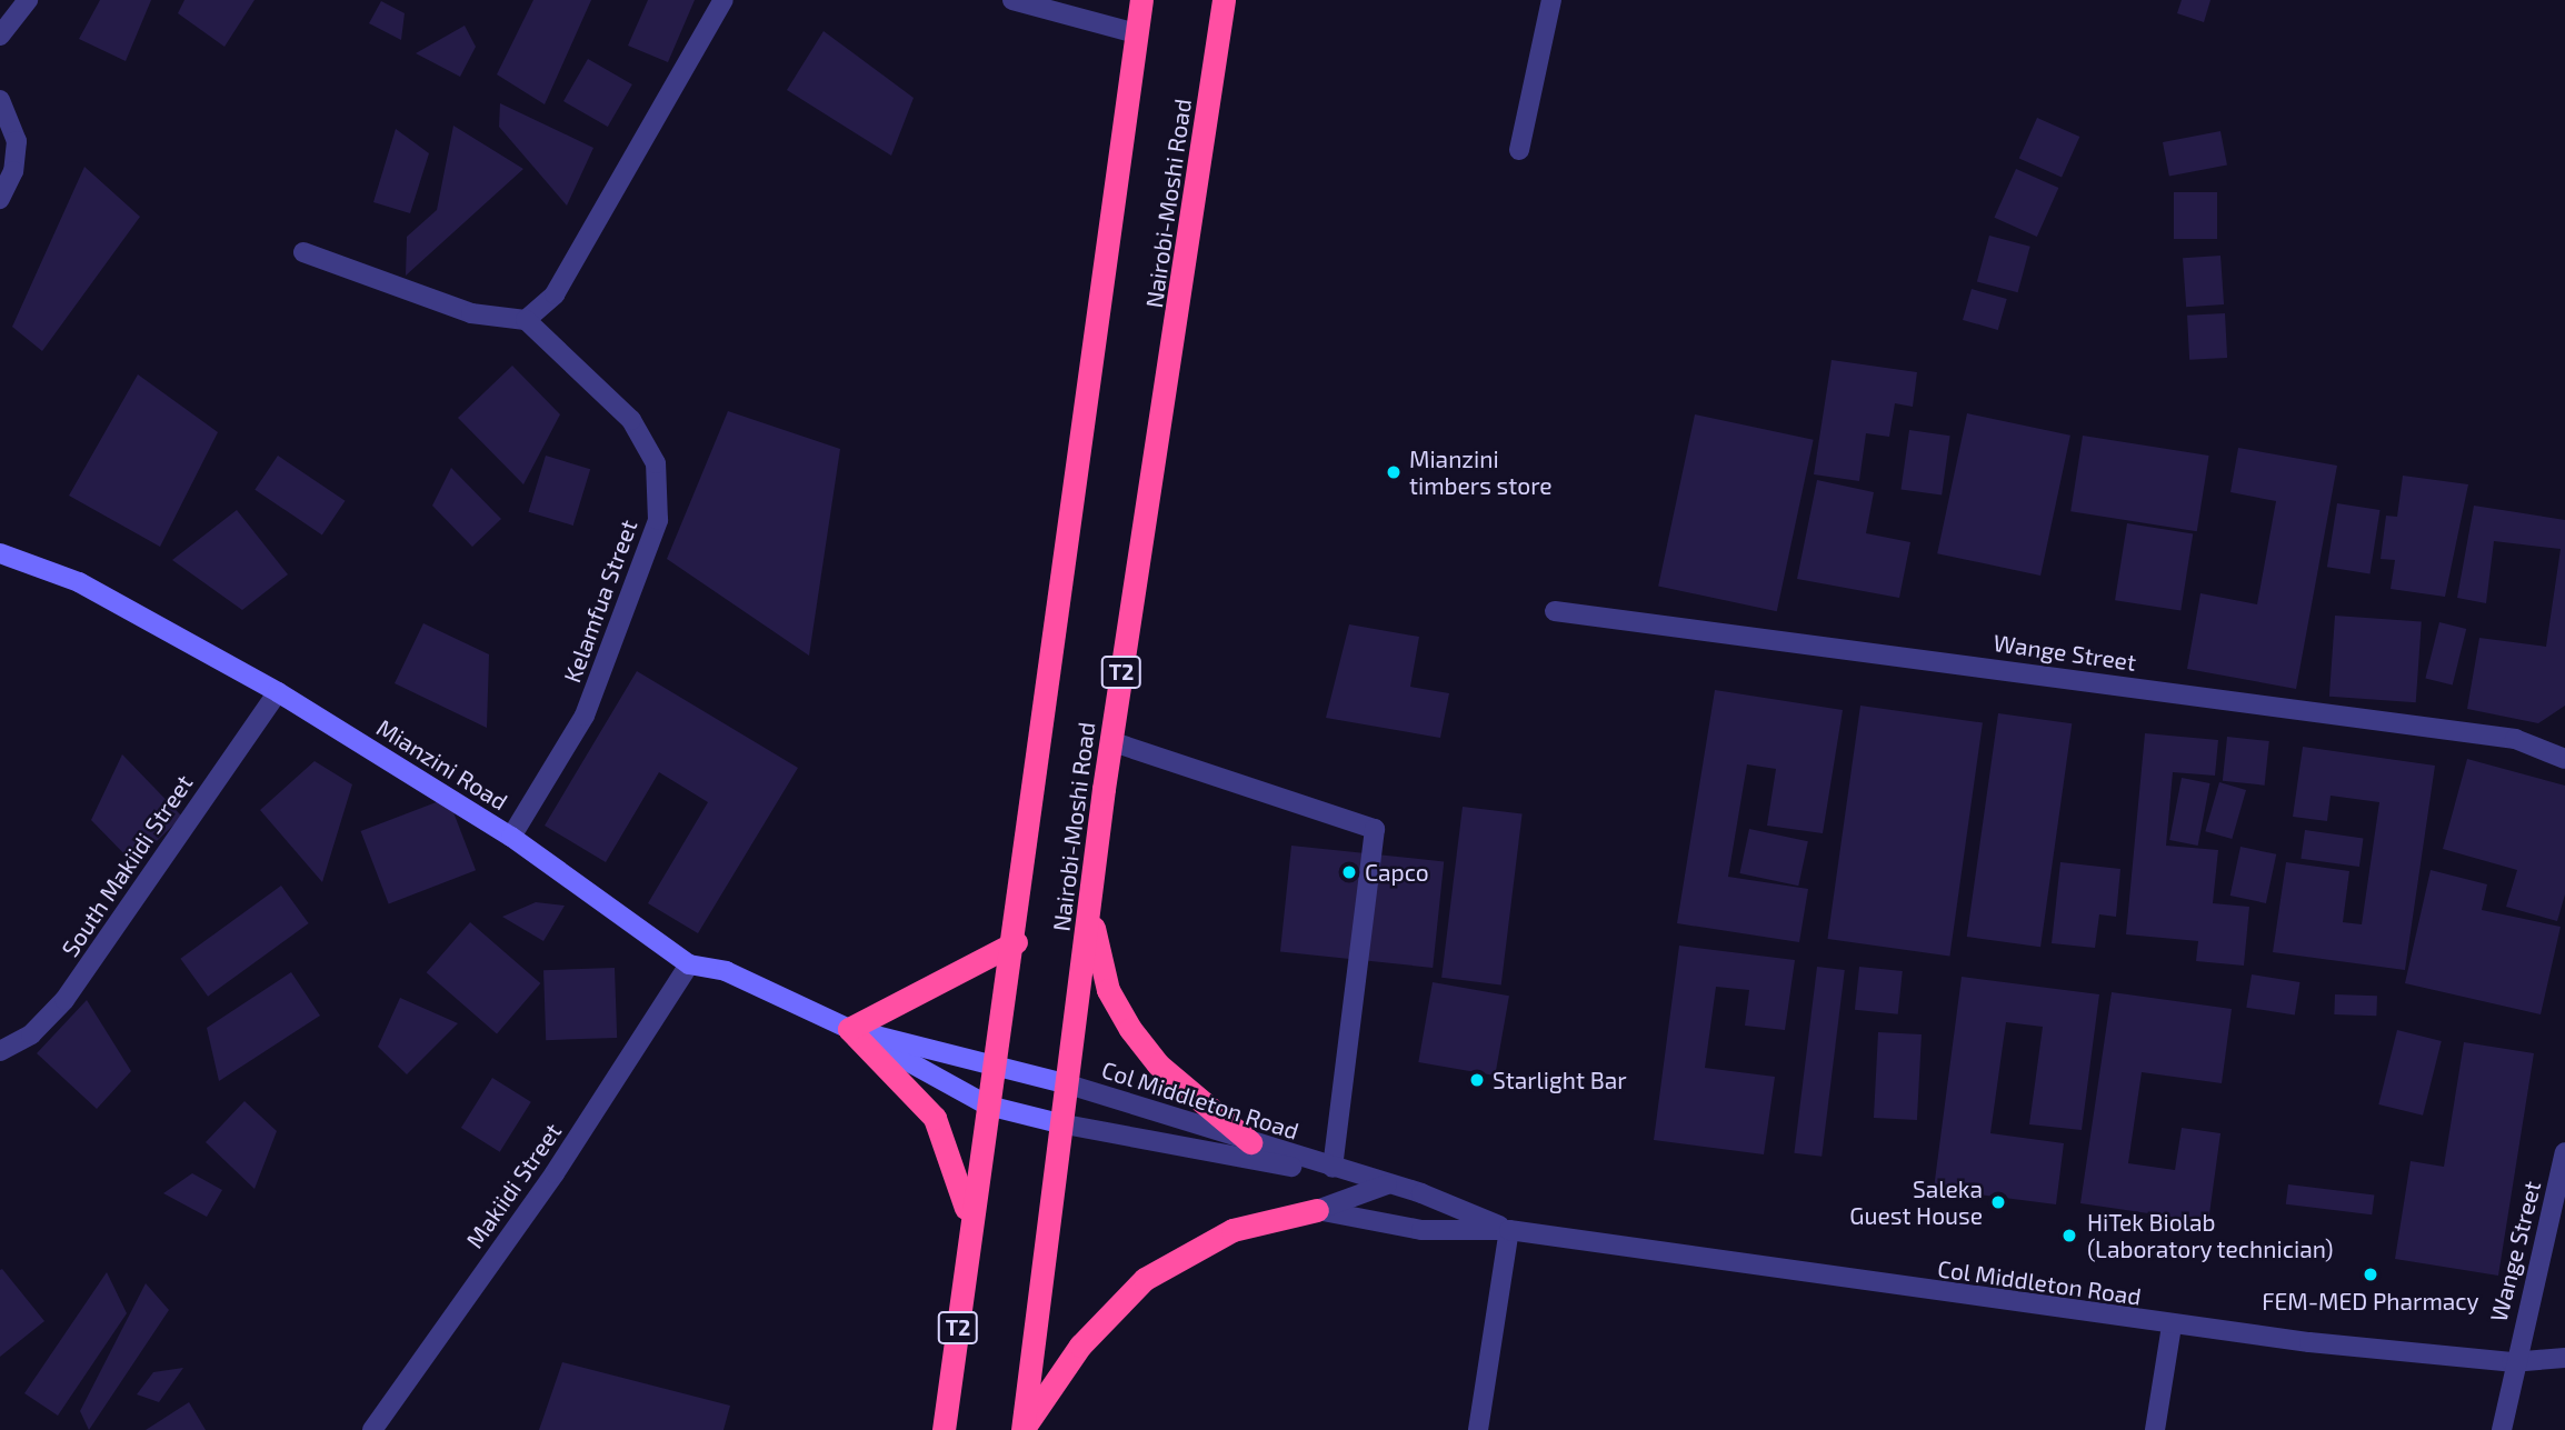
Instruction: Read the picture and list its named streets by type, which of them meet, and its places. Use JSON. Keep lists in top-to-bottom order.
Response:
{
  "streets": {
    "highway": ["Nairobi-Moshi Road", "T2"],
    "street": [
      "Kelamfua Street",
      "Wange Street",
      "Mianzini Road",
      "South Makiidi Street",
      "Col Middleton Road",
      "Makiidi Street"
    ]
  },
  "crossings": [
    ["Nairobi-Moshi Road", "Col Middleton Road"],
    ["Kelamfua Street", "Mianzini Road"],
    ["Wange Street", "Col Middleton Road"],
    ["Mianzini Road", "South Makiidi Street"],
    ["Mianzini Road", "Col Middleton Road"],
    ["Mianzini Road", "Makiidi Street"]
  ],
  "places": [
    "Mianzini timbers store",
    "Capco",
    "Starlight Bar",
    "Saleka Guest House",
    "HiTek Biolab (Laboratory technician)",
    "FEM-MED Pharmacy"
  ]
}
